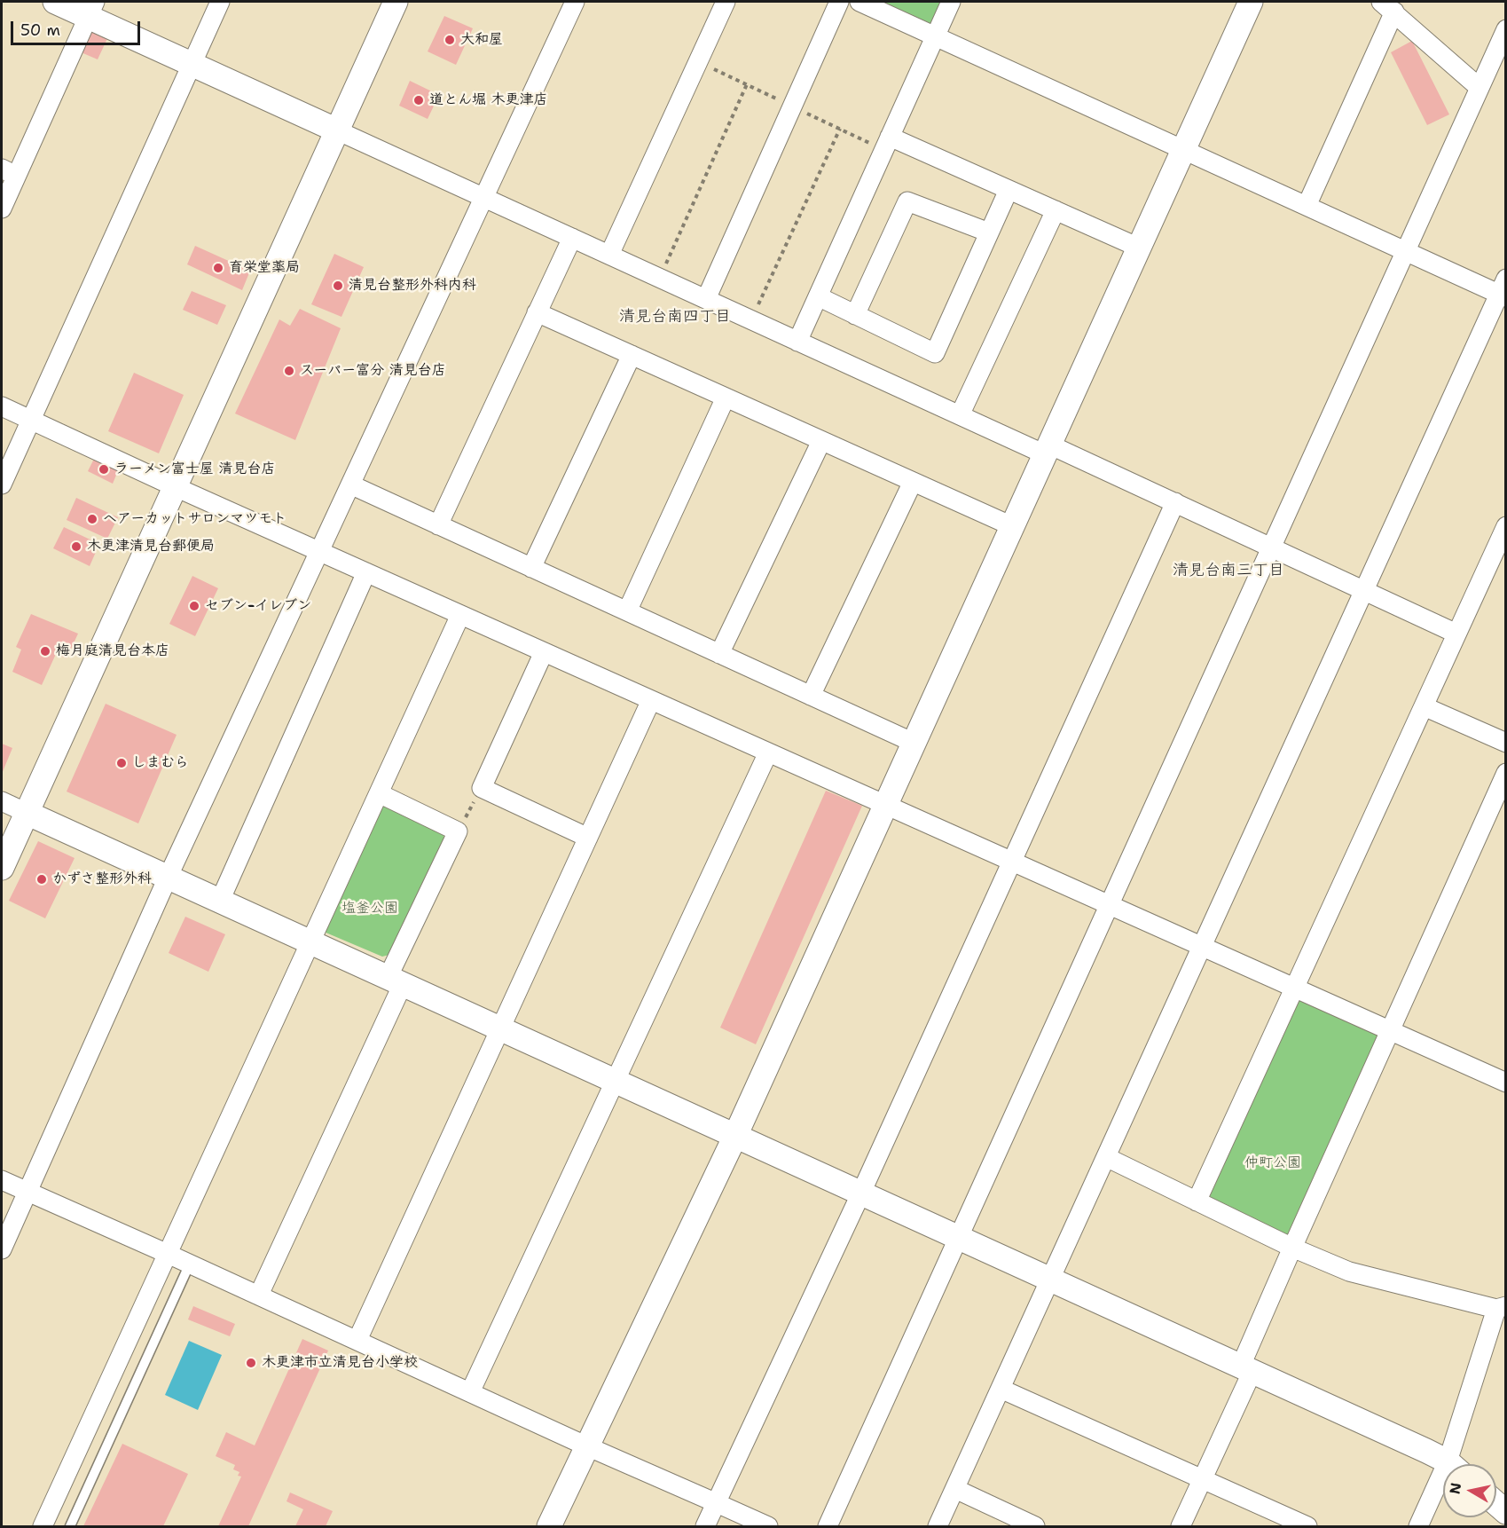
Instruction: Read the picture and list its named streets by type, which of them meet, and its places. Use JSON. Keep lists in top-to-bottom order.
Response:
{
  "districts": ["清見台南四丁目", "清見台南三丁目"],
  "parks": ["塩釜公園", "仲町公園"],
  "places": [
    "大和屋",
    "道とん堀 木更津店",
    "育栄堂薬局",
    "清見台整形外科内科",
    "スーパー富分 清見台店",
    "ラーメン富士屋 清見台店",
    "ヘアーカットサロンマツモト",
    "木更津清見台郵便局",
    "セブン-イレブン",
    "梅月庭清見台本店",
    "しまむら",
    "かずさ整形外科",
    "木更津市立清見台小学校"
  ],
  "scale_bar": "50 m",
  "north": "left"
}
